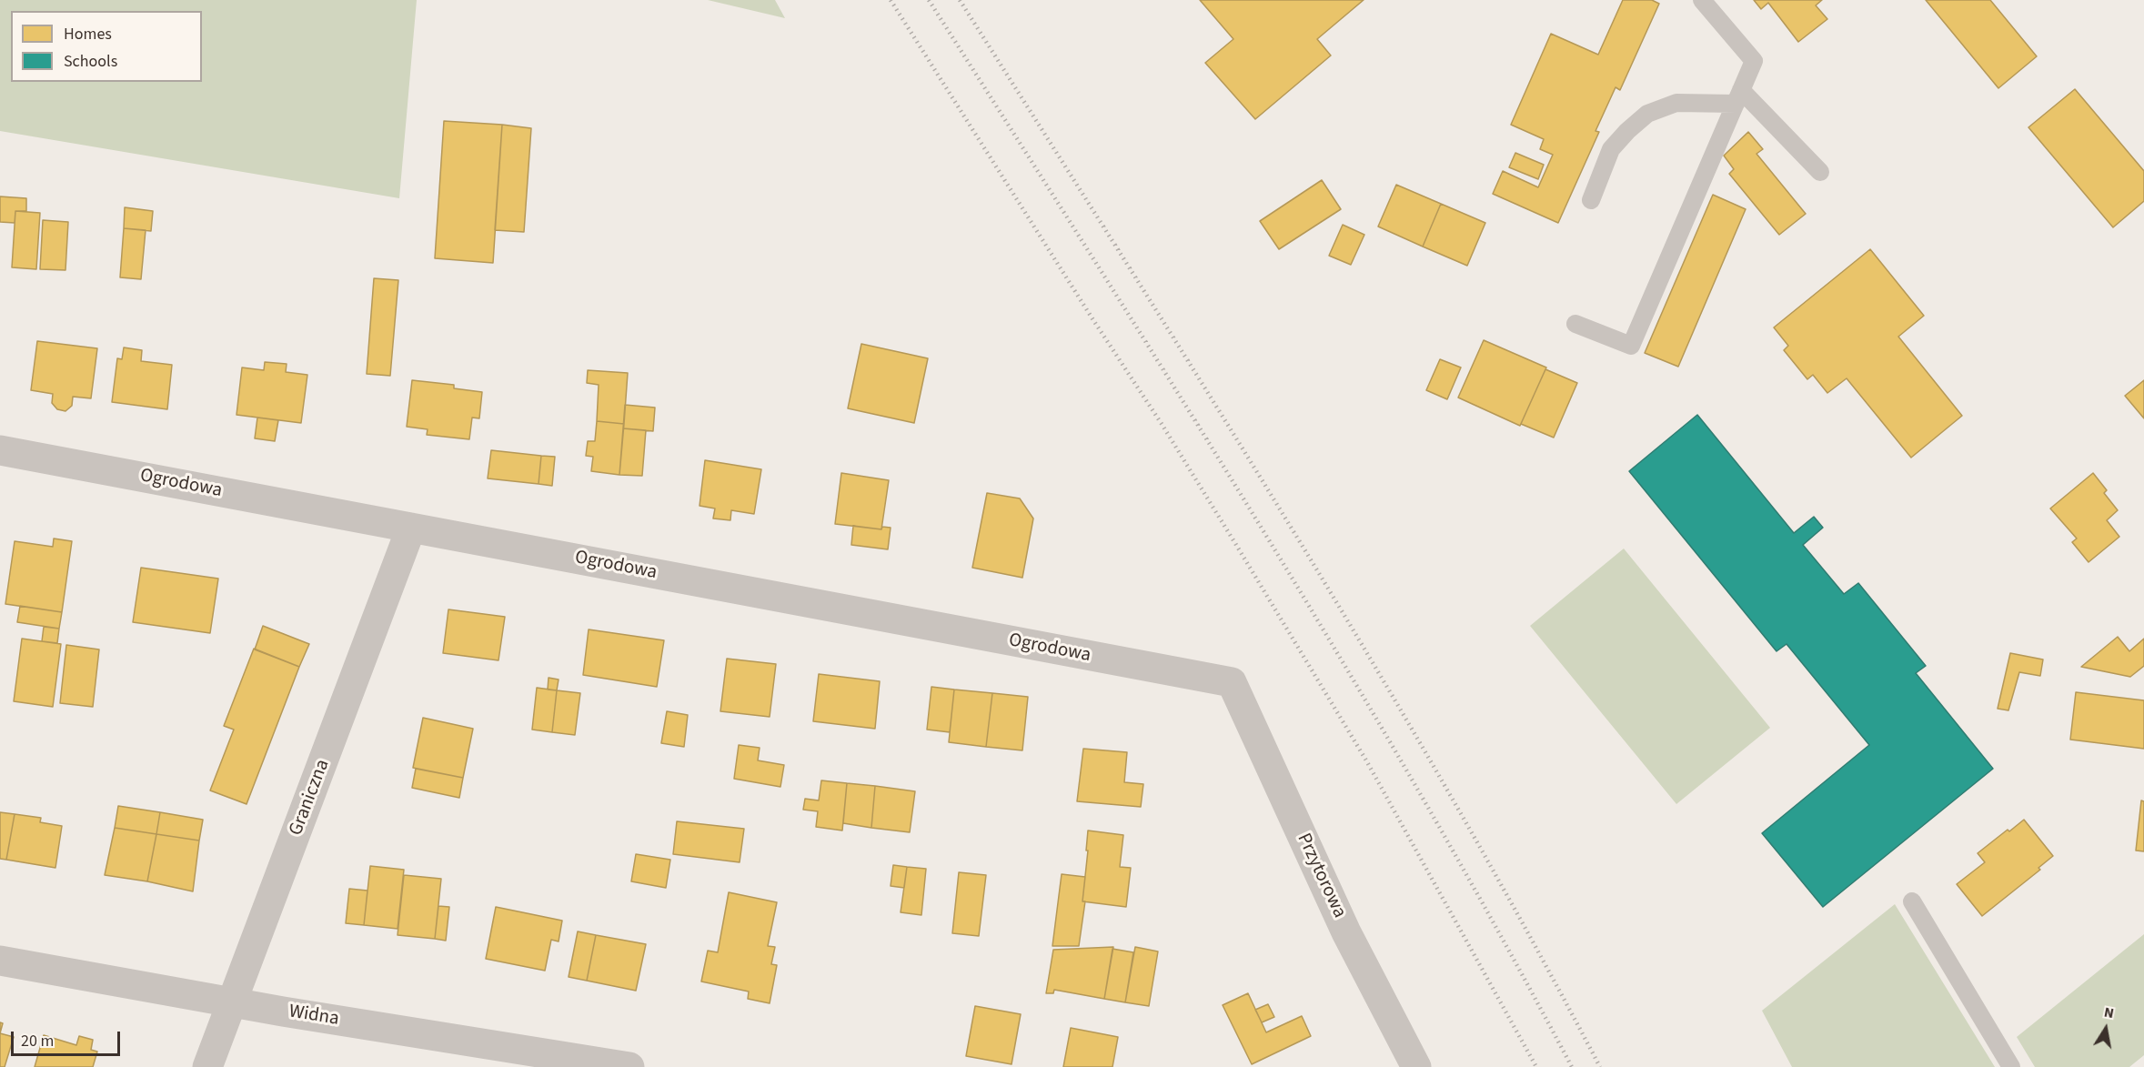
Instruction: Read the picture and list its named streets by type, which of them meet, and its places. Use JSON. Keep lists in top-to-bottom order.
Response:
{
  "streets": {
    "street": [
      "Ogrodowa",
      "Graniczna",
      "Przytorowa",
      "Widna"
    ]
  },
  "crossings": [
    ["Ogrodowa", "Graniczna"],
    ["Ogrodowa", "Przytorowa"],
    ["Graniczna", "Widna"]
  ],
  "legend": ["Homes", "Schools"],
  "scale_bar": "20 m",
  "north": "top"
}
